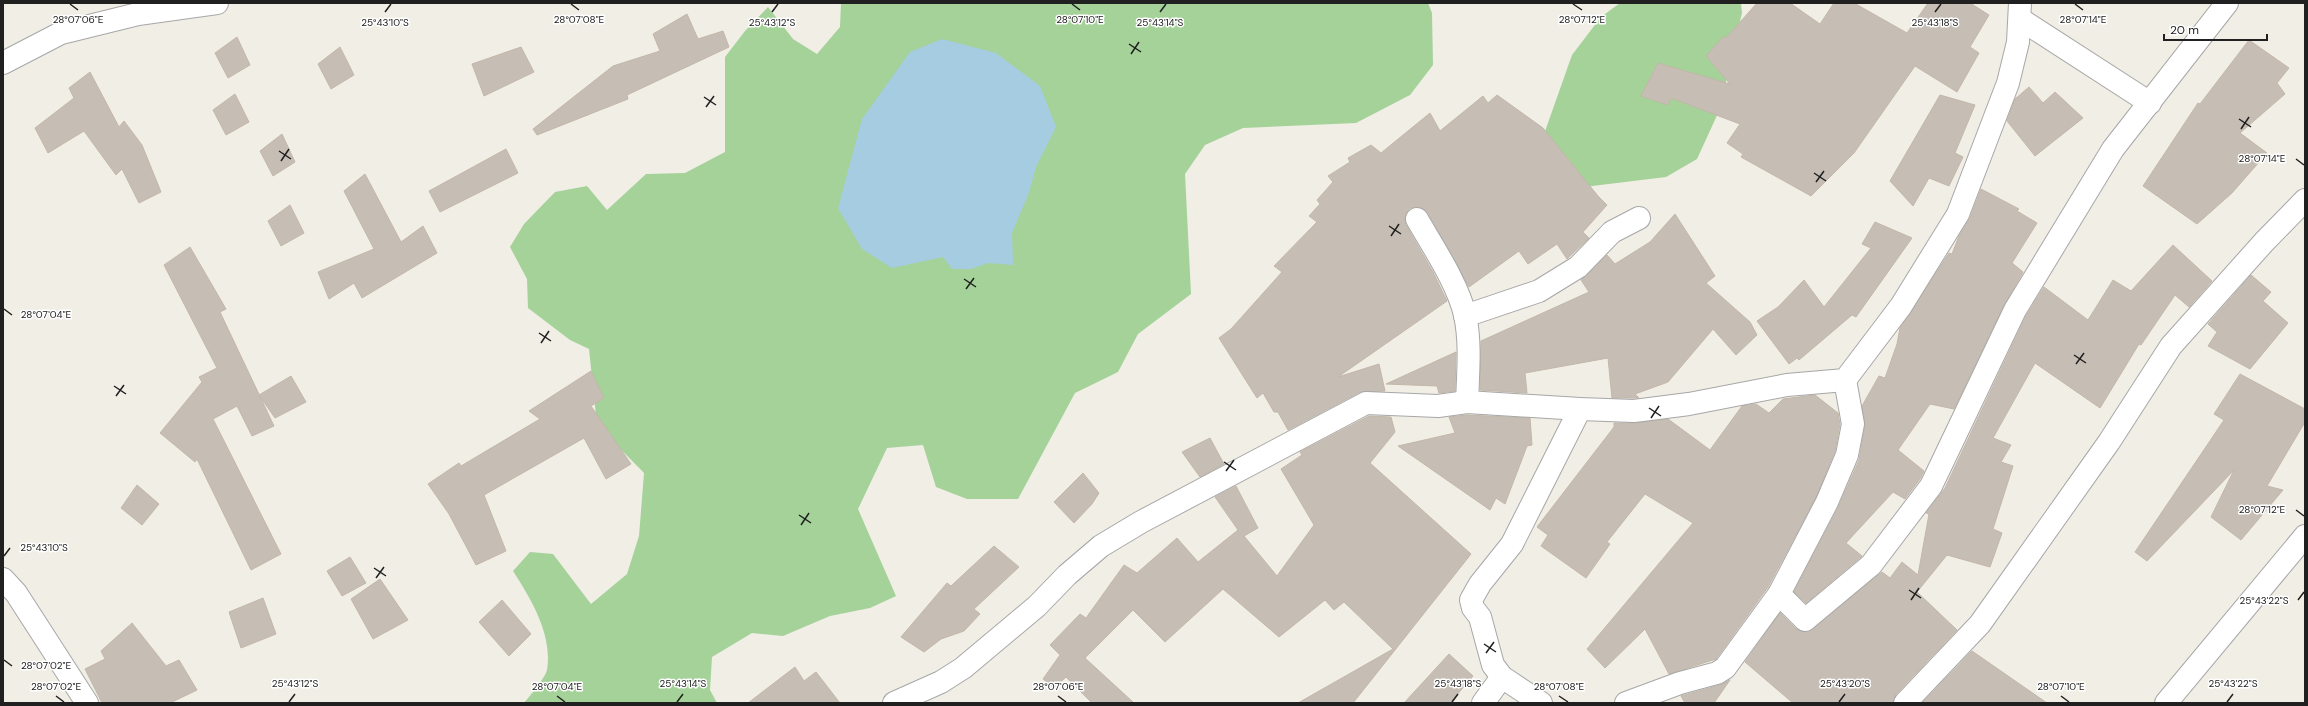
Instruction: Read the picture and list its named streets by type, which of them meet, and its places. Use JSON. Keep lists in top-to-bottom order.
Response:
{
  "scale_bar": "20 m",
  "coordinates": [
    "28°07'06\"E",
    "28°07'08\"E",
    "28°07'10\"E",
    "28°07'12\"E",
    "28°07'14\"E",
    "25°43'10\"S",
    "25°43'12\"S",
    "25°43'14\"S",
    "25°43'18\"S",
    "28°07'04\"E",
    "25°43'22\"S",
    "28°07'02\"E",
    "25°43'20\"S"
  ]
}
